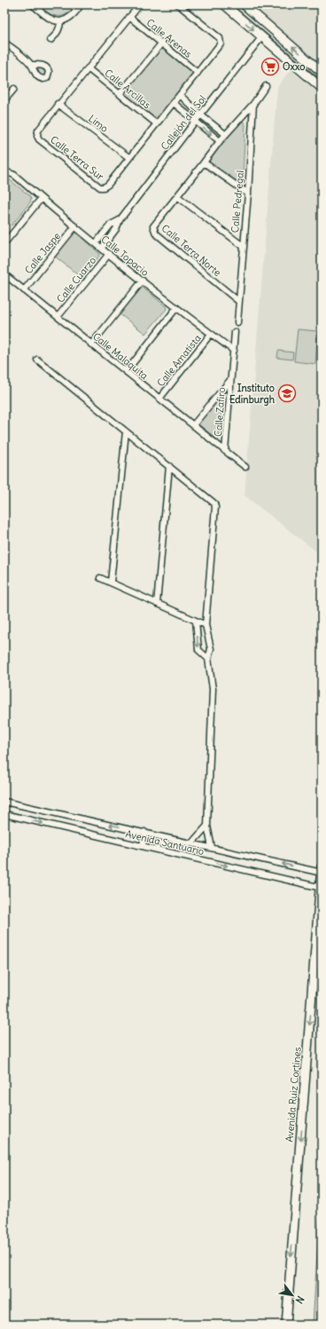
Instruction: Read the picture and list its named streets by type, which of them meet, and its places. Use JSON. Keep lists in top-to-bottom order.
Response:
{
  "streets": {
    "main road": ["Avenida Ruiz Cortines"],
    "street": [
      "Calle Arenas",
      "Calle Arcillas",
      "Callejón del Sol",
      "Limo",
      "Calle Terra Sur",
      "Calle Pedregal",
      "Calle Terra Norte",
      "Calle Jaspe",
      "Calle Topacio",
      "Calle Cuarzo",
      "Calle Malaquita",
      "Calle Amatista",
      "Calle Zafiro",
      "Avenida Santuario"
    ]
  },
  "crossings": [
    ["Calle Arenas", "Calle Terra Sur"],
    ["Calle Arcillas", "Calle Terra Sur"],
    ["Callejón del Sol", "Calle Topacio"],
    ["Limo", "Calle Terra Sur"],
    ["Calle Pedregal", "Calle Terra Norte"],
    ["Calle Jaspe", "Calle Topacio"],
    ["Calle Jaspe", "Calle Malaquita"],
    ["Calle Topacio", "Calle Cuarzo"],
    ["Calle Topacio", "Calle Amatista"],
    ["Calle Topacio", "Calle Zafiro"],
    ["Calle Cuarzo", "Calle Malaquita"],
    ["Calle Malaquita", "Calle Amatista"],
    ["Calle Malaquita", "Calle Zafiro"],
    ["Avenida Santuario", "Avenida Ruiz Cortines"]
  ],
  "one_way": ["Avenida Ruiz Cortines"],
  "places": {
    "supermarket": ["Oxxo"],
    "school or university": ["Instituto Edinburgh"]
  },
  "north": "bottom right"
}
